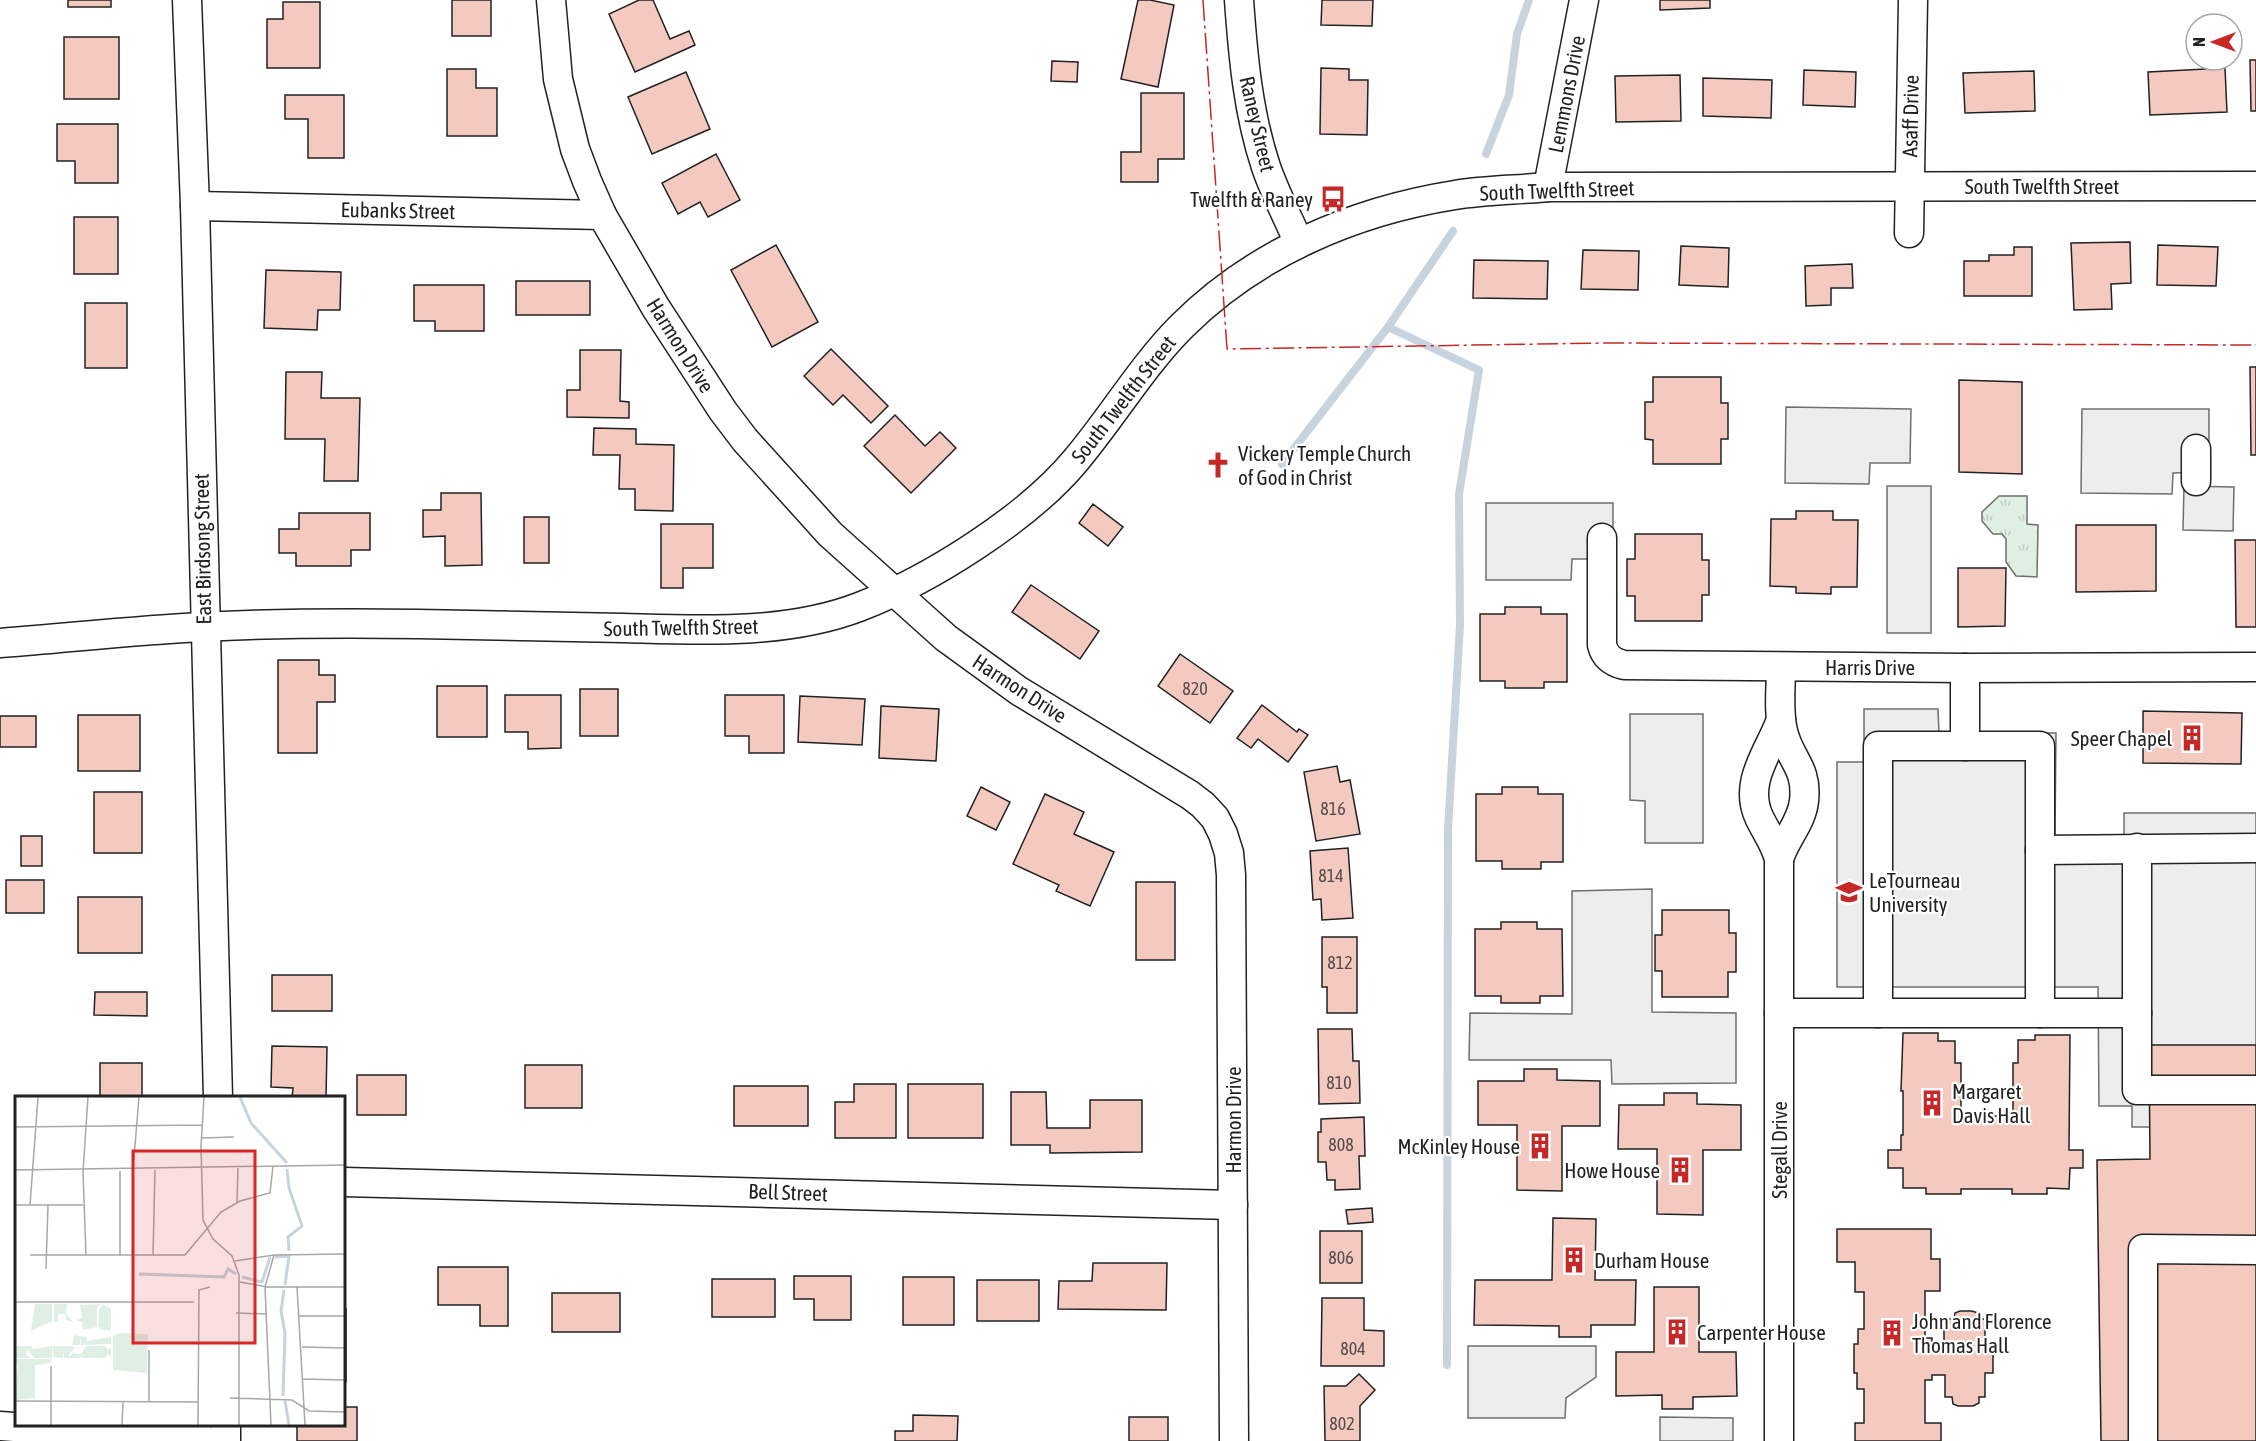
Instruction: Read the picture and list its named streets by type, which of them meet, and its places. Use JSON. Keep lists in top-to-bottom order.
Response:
{
  "streets": {
    "street": [
      "Lemmons Drive",
      "Asaff Drive",
      "Raney Street",
      "South Twelfth Street",
      "Eubanks Street",
      "Harmon Drive",
      "East Birdsong Street",
      "Harris Drive",
      "Stegall Drive",
      "Bell Street"
    ]
  },
  "crossings": [
    ["Lemmons Drive", "South Twelfth Street"],
    ["Asaff Drive", "South Twelfth Street"],
    ["Raney Street", "South Twelfth Street"],
    ["South Twelfth Street", "Harmon Drive"],
    ["South Twelfth Street", "East Birdsong Street"],
    ["Eubanks Street", "Harmon Drive"],
    ["Eubanks Street", "East Birdsong Street"],
    ["Harmon Drive", "Bell Street"],
    ["Harris Drive", "Stegall Drive"]
  ],
  "places": {
    "bus stop": ["Twelfth & Raney"],
    "church": ["Vickery Temple Church of God in Christ"],
    "building": [
      "Speer Chapel",
      "Margaret Davis Hall",
      "McKinley House",
      "Howe House",
      "Durham House",
      "Carpenter House",
      "John and Florence Thomas Hall"
    ],
    "school or university": ["LeTourneau University"]
  },
  "house_numbers": [
    "820",
    "816",
    "814",
    "812",
    "810",
    "808",
    "806",
    "804",
    "802"
  ],
  "north": "left"
}
